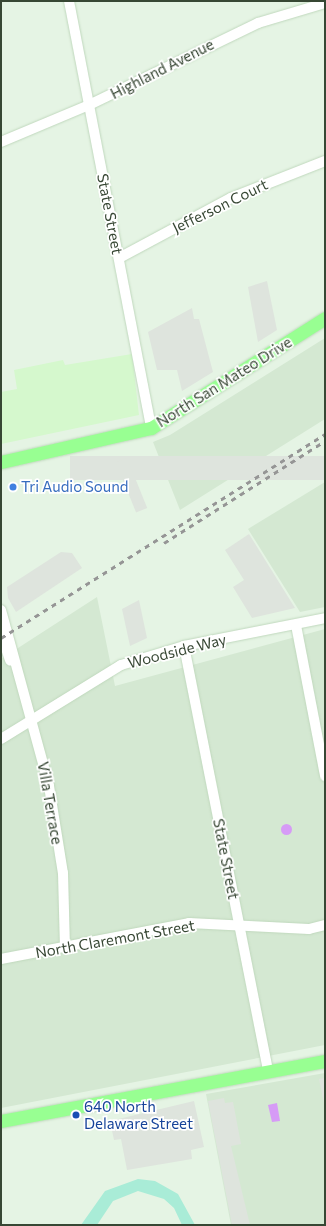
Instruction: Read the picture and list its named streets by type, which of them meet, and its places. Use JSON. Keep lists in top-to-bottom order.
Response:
{
  "streets": {
    "main road": ["North San Mateo Drive"],
    "street": [
      "Highland Avenue",
      "Jefferson Court",
      "State Street",
      "Woodside Way",
      "Villa Terrace",
      "North Claremont Street"
    ]
  },
  "crossings": [
    ["Highland Avenue", "State Street"],
    ["Jefferson Court", "State Street"],
    ["State Street", "North San Mateo Drive"],
    ["State Street", "Woodside Way"],
    ["State Street", "North Claremont Street"],
    ["Woodside Way", "Villa Terrace"],
    ["Villa Terrace", "North Claremont Street"]
  ],
  "places": ["Tri Audio Sound", "640 North Delaware Street"]
}
